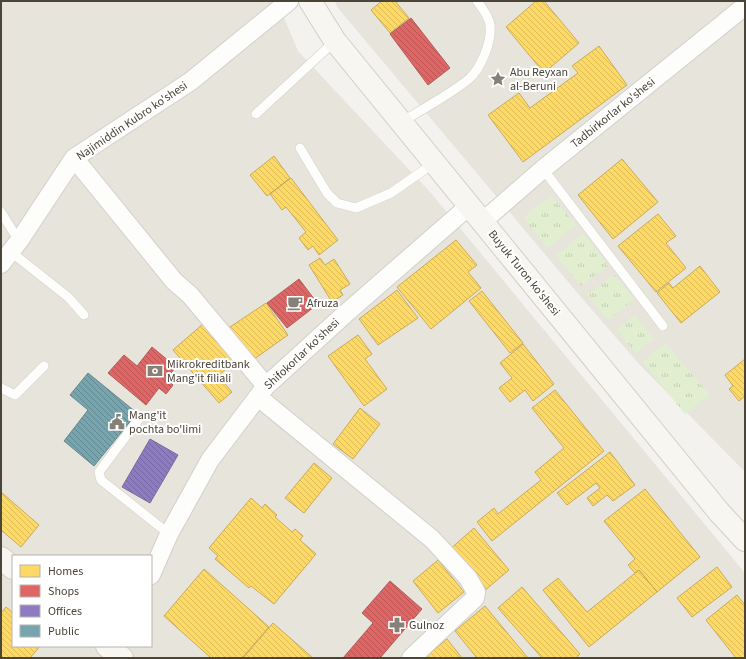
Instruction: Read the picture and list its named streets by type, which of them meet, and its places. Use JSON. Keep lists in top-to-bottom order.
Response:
{
  "streets": {
    "street": [
      "Tadbirkorlar ko'shesi",
      "Najimiddin Kubro ko'shesi",
      "Buyuk Turon ko'shesi",
      "Shifokorlar ko'shesi"
    ]
  },
  "crossings": [
    ["Tadbirkorlar ko'shesi", "Buyuk Turon ko'shesi"],
    ["Tadbirkorlar ko'shesi", "Shifokorlar ko'shesi"],
    ["Buyuk Turon ko'shesi", "Shifokorlar ko'shesi"]
  ],
  "places": {
    "place": ["Abu Reyxan al-Beruni"],
    "cafe": ["Afruza"],
    "bank": ["Mikrokreditbank Mang'it filiali"],
    "public building": ["Mang'it pochta bo'limi"],
    "pharmacy": ["Gulnoz"]
  },
  "legend": [
    "Homes",
    "Shops",
    "Offices",
    "Public"
  ]
}
